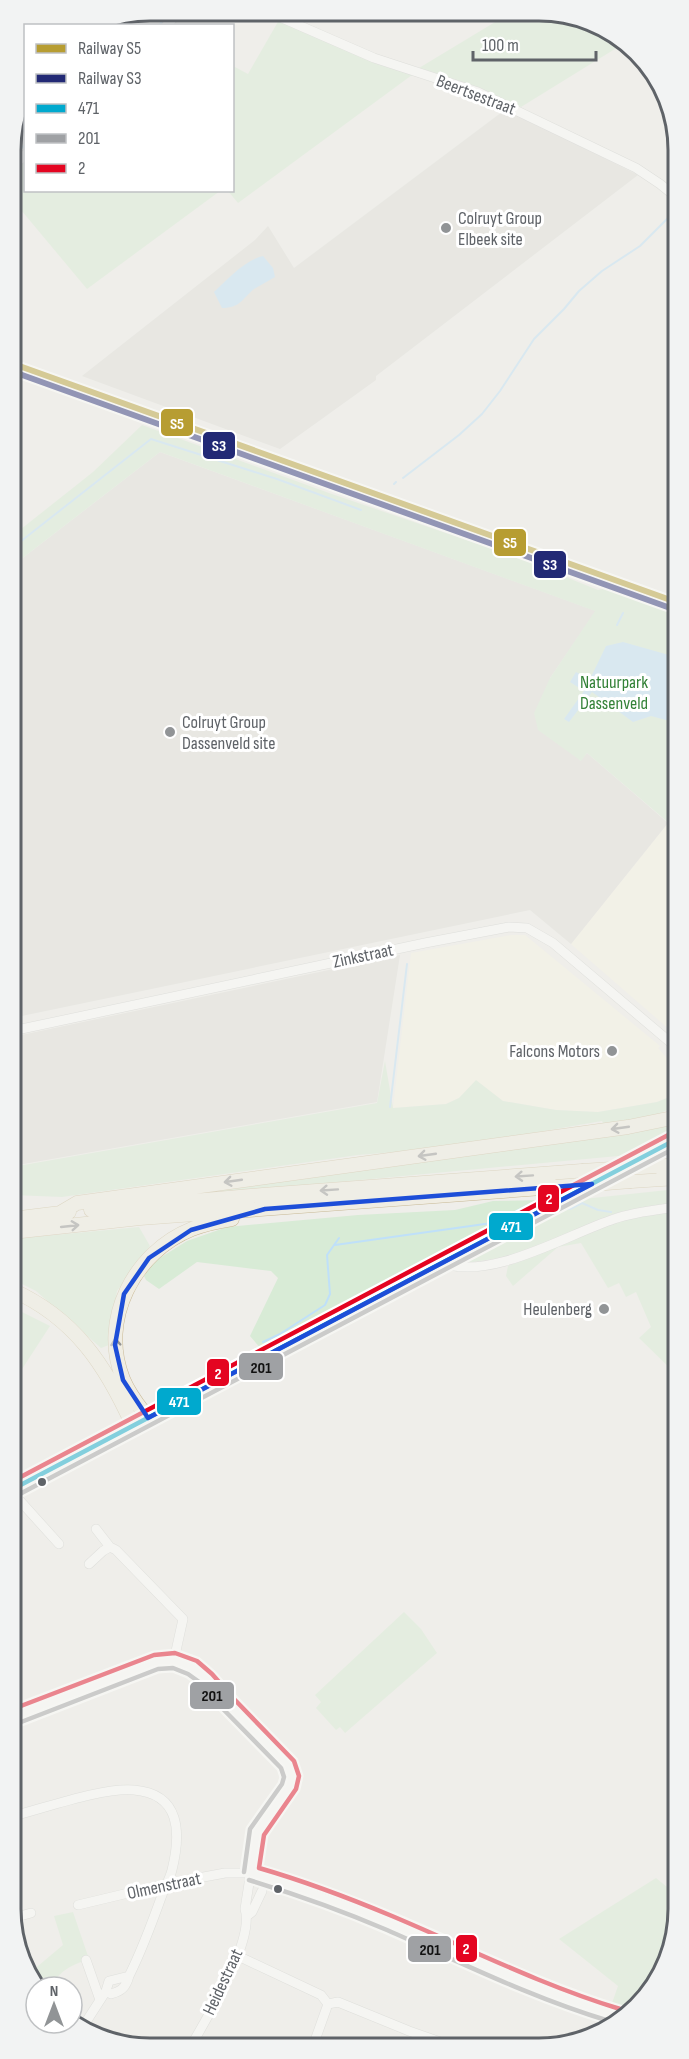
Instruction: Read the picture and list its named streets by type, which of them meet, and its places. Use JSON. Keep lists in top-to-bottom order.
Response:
{
  "streets": {
    "street": [
      "Beertsestraat",
      "Zinkstraat",
      "Olmenstraat",
      "Heidestraat"
    ]
  },
  "crossings": [
    ["Olmenstraat", "Heidestraat"]
  ],
  "parks": ["Natuurpark Dassenveld"],
  "places": [
    "Colruyt Group Elbeek site",
    "Colruyt Group Dassenveld site",
    "Falcons Motors",
    "Heulenberg"
  ],
  "lines": [
    "rail line S5",
    "rail line S3",
    "transit line 2",
    "transit line 471",
    "transit line 201"
  ],
  "legend": [
    "Railway S5",
    "Railway S3",
    "471",
    "201",
    "2"
  ],
  "scale_bar": "100 m",
  "north": "top"
}
